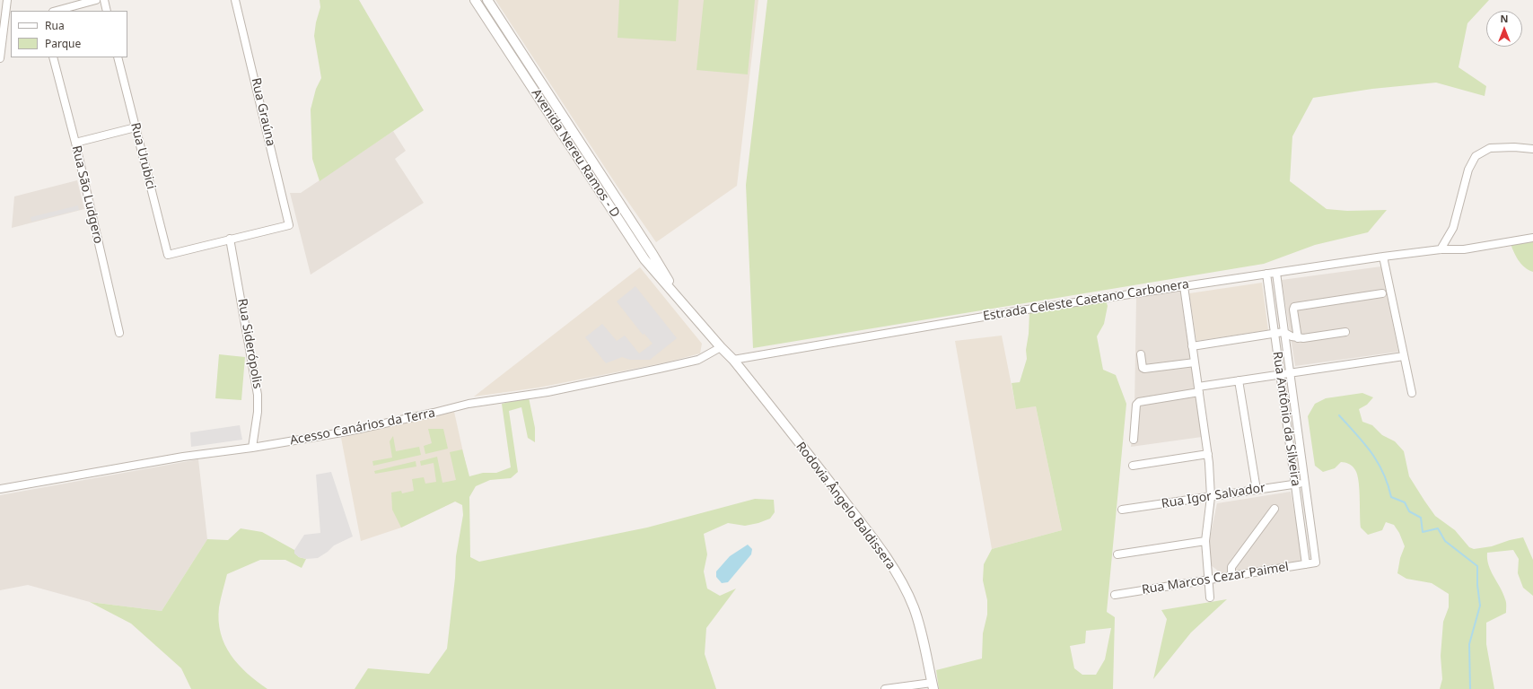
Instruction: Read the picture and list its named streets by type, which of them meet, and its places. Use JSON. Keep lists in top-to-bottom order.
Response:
{
  "streets": {
    "street": [
      "Rua Graúna",
      "Avenida Nereu Ramos - D",
      "Rua Urubici",
      "Rua São Ludgero",
      "Estrada Celeste Caetano Carbonera",
      "Rua Siderópolis",
      "Rua Antônio da Silveira",
      "Acesso Canários da Terra",
      "Rua Igor Salvador",
      "Rodovia Ângelo Baldissera",
      "Rua Marcos Cezar Paimel"
    ]
  },
  "crossings": [
    ["Rua Graúna", "Rua Urubici"],
    ["Rua Graúna", "Rua Siderópolis"],
    ["Avenida Nereu Ramos - D", "Estrada Celeste Caetano Carbonera"],
    ["Avenida Nereu Ramos - D", "Acesso Canários da Terra"],
    ["Avenida Nereu Ramos - D", "Rodovia Ângelo Baldissera"],
    ["Rua Urubici", "Rua Siderópolis"],
    ["Estrada Celeste Caetano Carbonera", "Rua Antônio da Silveira"],
    ["Estrada Celeste Caetano Carbonera", "Rodovia Ângelo Baldissera"],
    ["Rua Siderópolis", "Acesso Canários da Terra"],
    ["Rua Antônio da Silveira", "Rua Igor Salvador"],
    ["Rua Antônio da Silveira", "Rua Marcos Cezar Paimel"]
  ],
  "legend": ["Rua", "Parque"],
  "north": "top"
}
